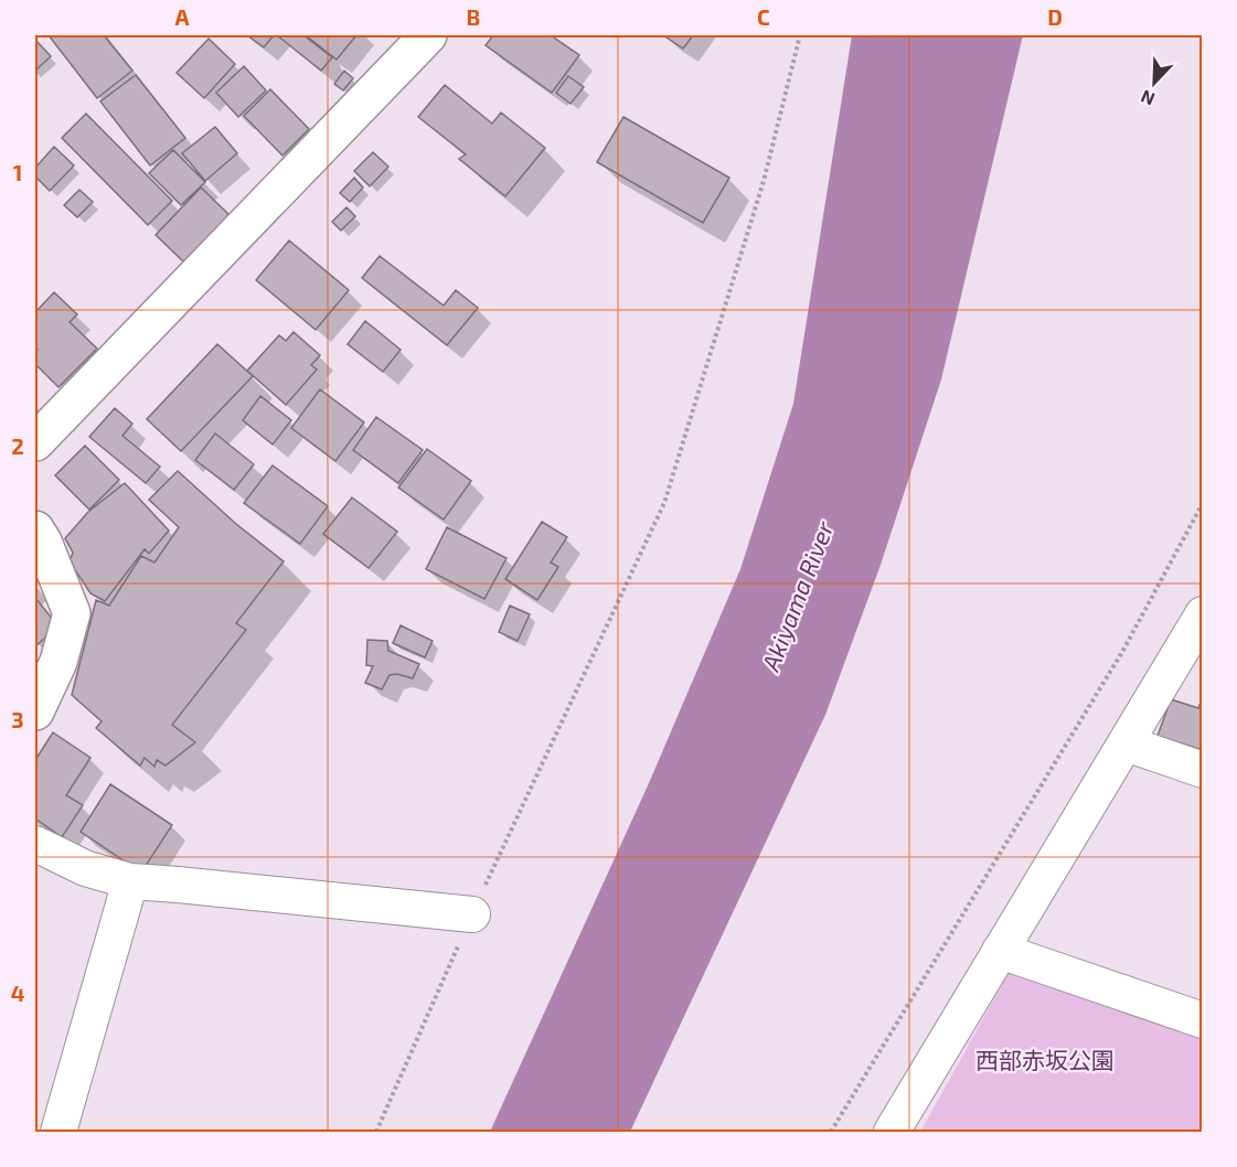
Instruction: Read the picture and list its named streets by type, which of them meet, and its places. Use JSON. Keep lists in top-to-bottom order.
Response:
{
  "water": ["Akiyama River"],
  "parks": ["西部赤坂公園"],
  "north": "bottom left",
  "grid": {
    "columns": [
      "A",
      "B",
      "C",
      "D"
    ],
    "rows": [
      "1",
      "2",
      "3",
      "4"
    ]
  }
}
